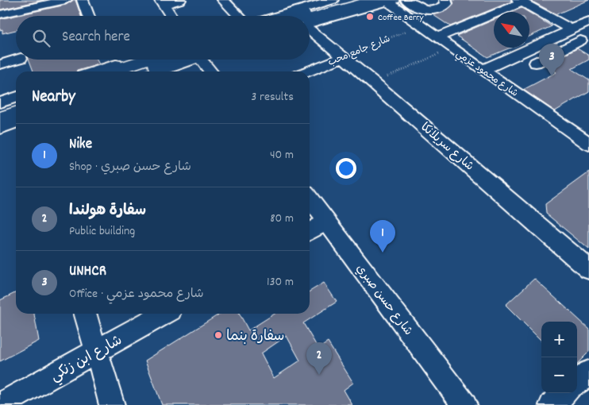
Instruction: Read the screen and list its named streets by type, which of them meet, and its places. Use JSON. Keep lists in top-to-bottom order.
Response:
{
  "streets": {
    "street": [
      "شارع جامع محب",
      "شارع محمود عزمي",
      "شارع سريلانكا",
      "شارع حسن صبري",
      "شارع ابن زنكي"
    ]
  },
  "crossings": [
    ["شارع جامع محب", "شارع محمود عزمي"],
    ["شارع جامع محب", "شارع سريلانكا"]
  ],
  "places": ["Coffee Berry", "سفارة بنما"],
  "north": "top left",
  "page": {
    "search": "Search here",
    "pins": ["3", "1", "2"],
    "heading": ["Nearby", "3 results"],
    "list": [
      {
        "mark": "1",
        "name": "Nike",
        "note": "Shop · شارع حسن صبري",
        "value": "40 m"
      },
      {
        "mark": "2",
        "name": "سفارة هولندا",
        "note": "Public building",
        "value": "80 m"
      },
      {
        "mark": "3",
        "name": "UNHCR",
        "note": "Office · شارع محمود عزمي",
        "value": "130 m"
      }
    ],
    "map_buttons": ["+", "−"]
  }
}
